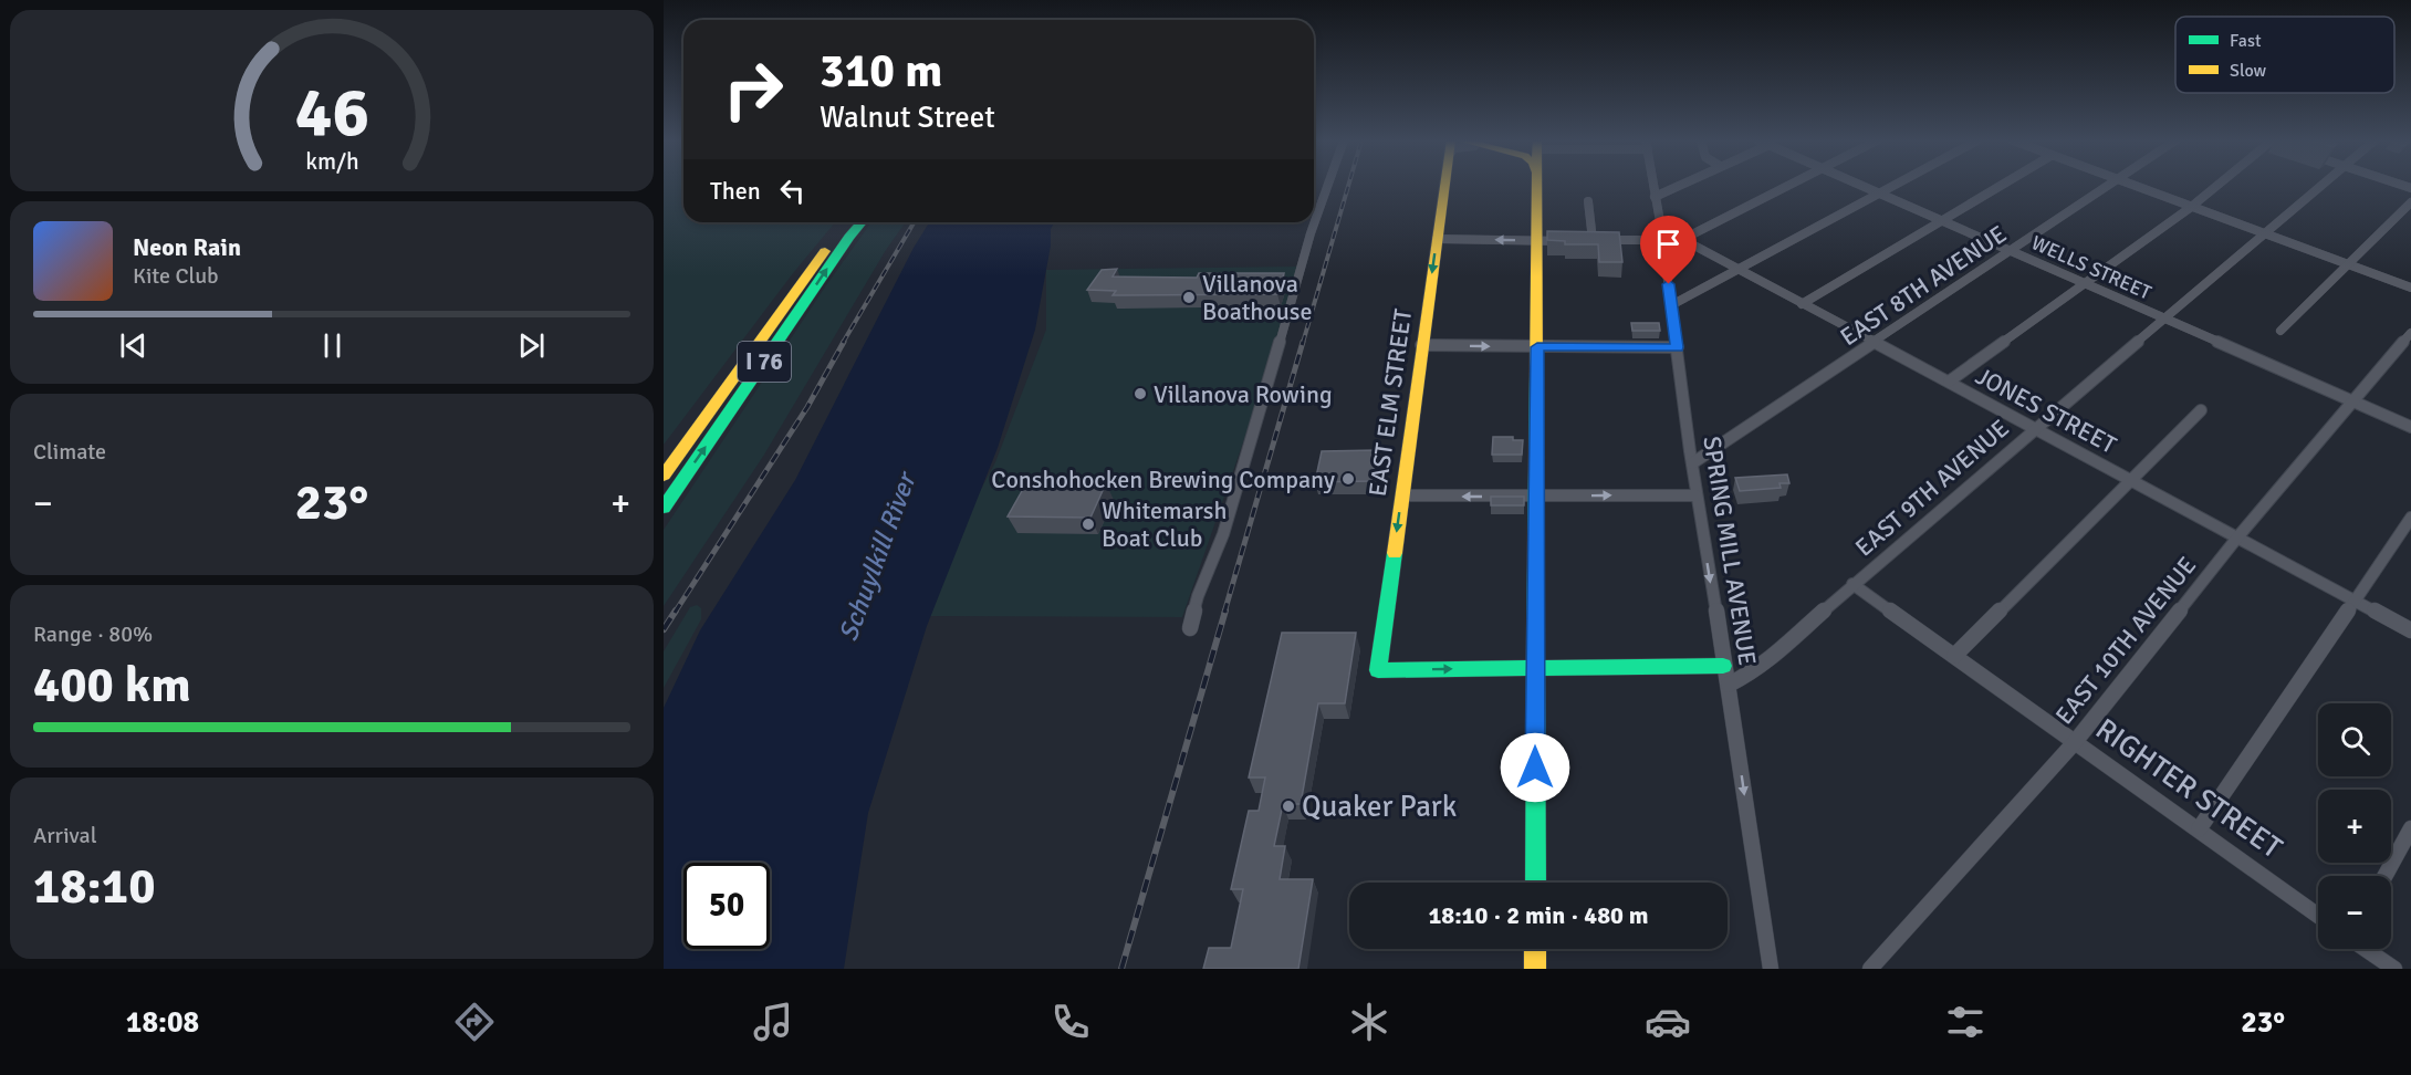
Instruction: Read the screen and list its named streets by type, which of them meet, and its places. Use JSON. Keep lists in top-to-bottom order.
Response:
{
  "streets": {
    "main road": ["I 76", "EAST ELM STREET"],
    "street": [
      "WELLS STREET",
      "EAST 8TH AVENUE",
      "JONES STREET",
      "EAST 9TH AVENUE",
      "SPRING MILL AVENUE",
      "EAST 10TH AVENUE",
      "RIGHTER STREET"
    ]
  },
  "crossings": [
    ["WELLS STREET", "EAST 8TH AVENUE"],
    ["WELLS STREET", "EAST 9TH AVENUE"],
    ["WELLS STREET", "EAST 10TH AVENUE"],
    ["EAST 8TH AVENUE", "JONES STREET"],
    ["EAST 8TH AVENUE", "SPRING MILL AVENUE"],
    ["JONES STREET", "EAST 9TH AVENUE"],
    ["JONES STREET", "SPRING MILL AVENUE"],
    ["JONES STREET", "EAST 10TH AVENUE"],
    ["EAST 9TH AVENUE", "SPRING MILL AVENUE"],
    ["EAST 9TH AVENUE", "RIGHTER STREET"],
    ["EAST 10TH AVENUE", "RIGHTER STREET"]
  ],
  "one_way": ["SPRING MILL AVENUE"],
  "water": ["Schuylkill River"],
  "places": [
    "Villanova Boathouse",
    "Villanova Rowing",
    "Conshohocken Brewing Company",
    "Whitemarsh Boat Club",
    "Quaker Park"
  ],
  "legend": ["Fast", "Slow"],
  "page": {
    "turn": ["310 m", "Walnut Street"],
    "then": "Then",
    "song": ["Neon Rain", "Kite Club"],
    "tile": [
      "Climate",
      ["Range · 80%", "400 km"],
      ["Arrival", "18:10"]
    ],
    "heat": ["−", "23°", "+"],
    "map_buttons": ["+", "−"],
    "limit": "50",
    "trip": "18:10 · 2 min · 480 m",
    "tabs": ["18:08", "23°"],
    "gauge": ["46", "km/h"]
  }
}
